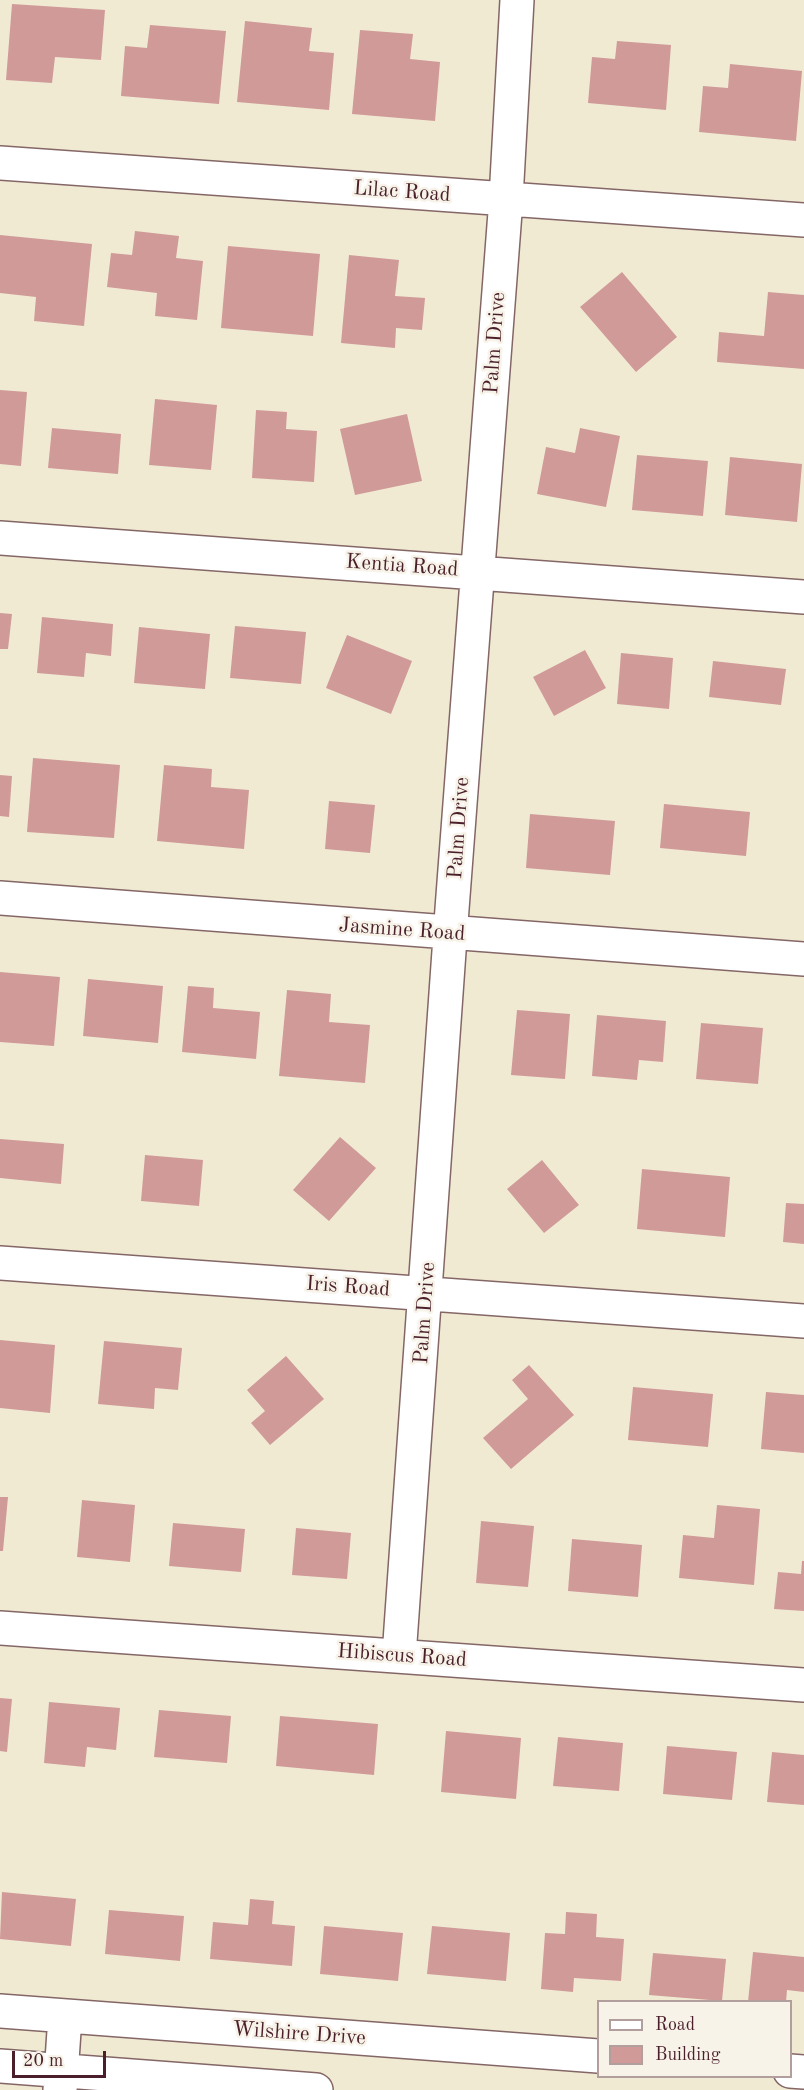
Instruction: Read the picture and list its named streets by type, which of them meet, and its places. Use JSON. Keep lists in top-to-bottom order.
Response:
{
  "streets": {
    "street": [
      "Lilac Road",
      "Palm Drive",
      "Kentia Road",
      "Jasmine Road",
      "Iris Road",
      "Hibiscus Road",
      "Wilshire Drive"
    ]
  },
  "crossings": [
    ["Lilac Road", "Palm Drive"],
    ["Palm Drive", "Kentia Road"],
    ["Palm Drive", "Jasmine Road"],
    ["Palm Drive", "Iris Road"],
    ["Palm Drive", "Hibiscus Road"]
  ],
  "legend": ["Road", "Building"],
  "scale_bar": "20 m"
}
